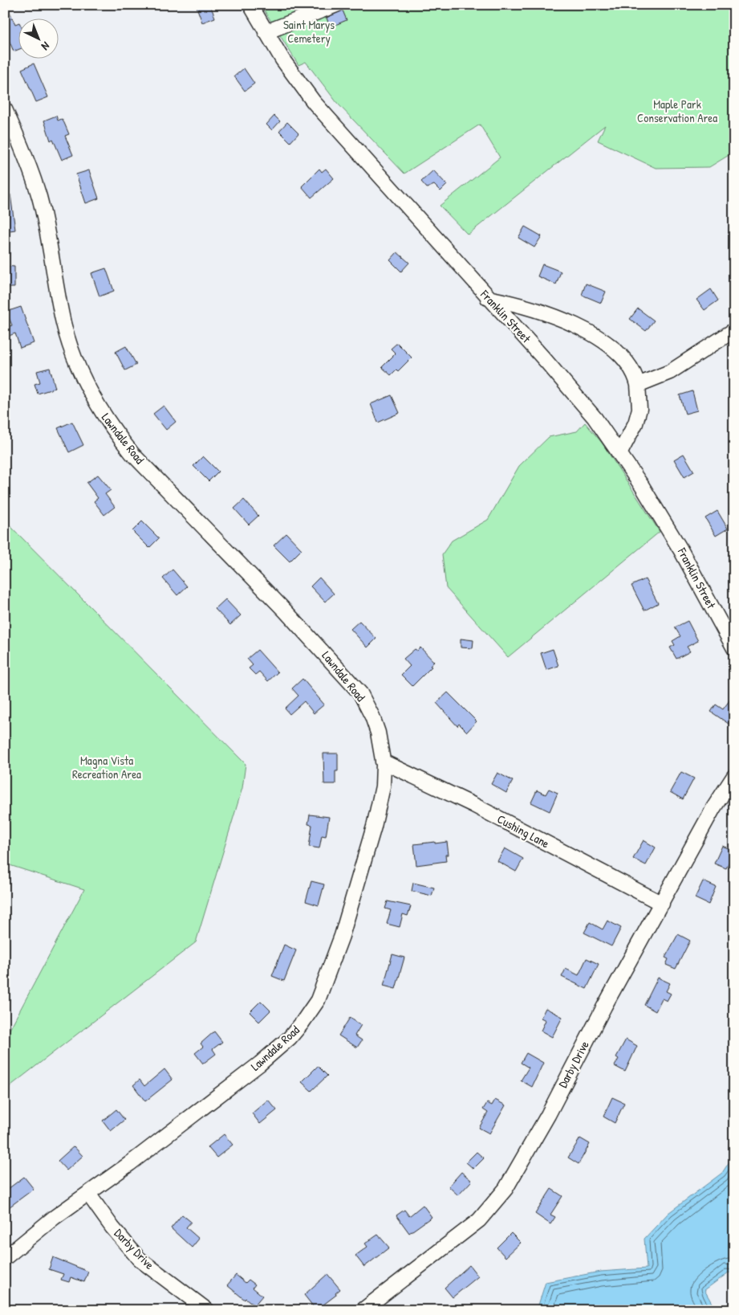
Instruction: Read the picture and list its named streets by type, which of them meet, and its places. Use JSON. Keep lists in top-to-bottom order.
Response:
{
  "streets": {
    "street": [
      "Franklin Street",
      "Lawndale Road",
      "Cushing Lane",
      "Darby Drive"
    ]
  },
  "crossings": [
    ["Lawndale Road", "Cushing Lane"],
    ["Lawndale Road", "Darby Drive"],
    ["Cushing Lane", "Darby Drive"]
  ],
  "parks": ["Saint Marys Cemetery", "Maple Park Conservation Area", "Magna Vista Recreation Area"],
  "north": "bottom right"
}
